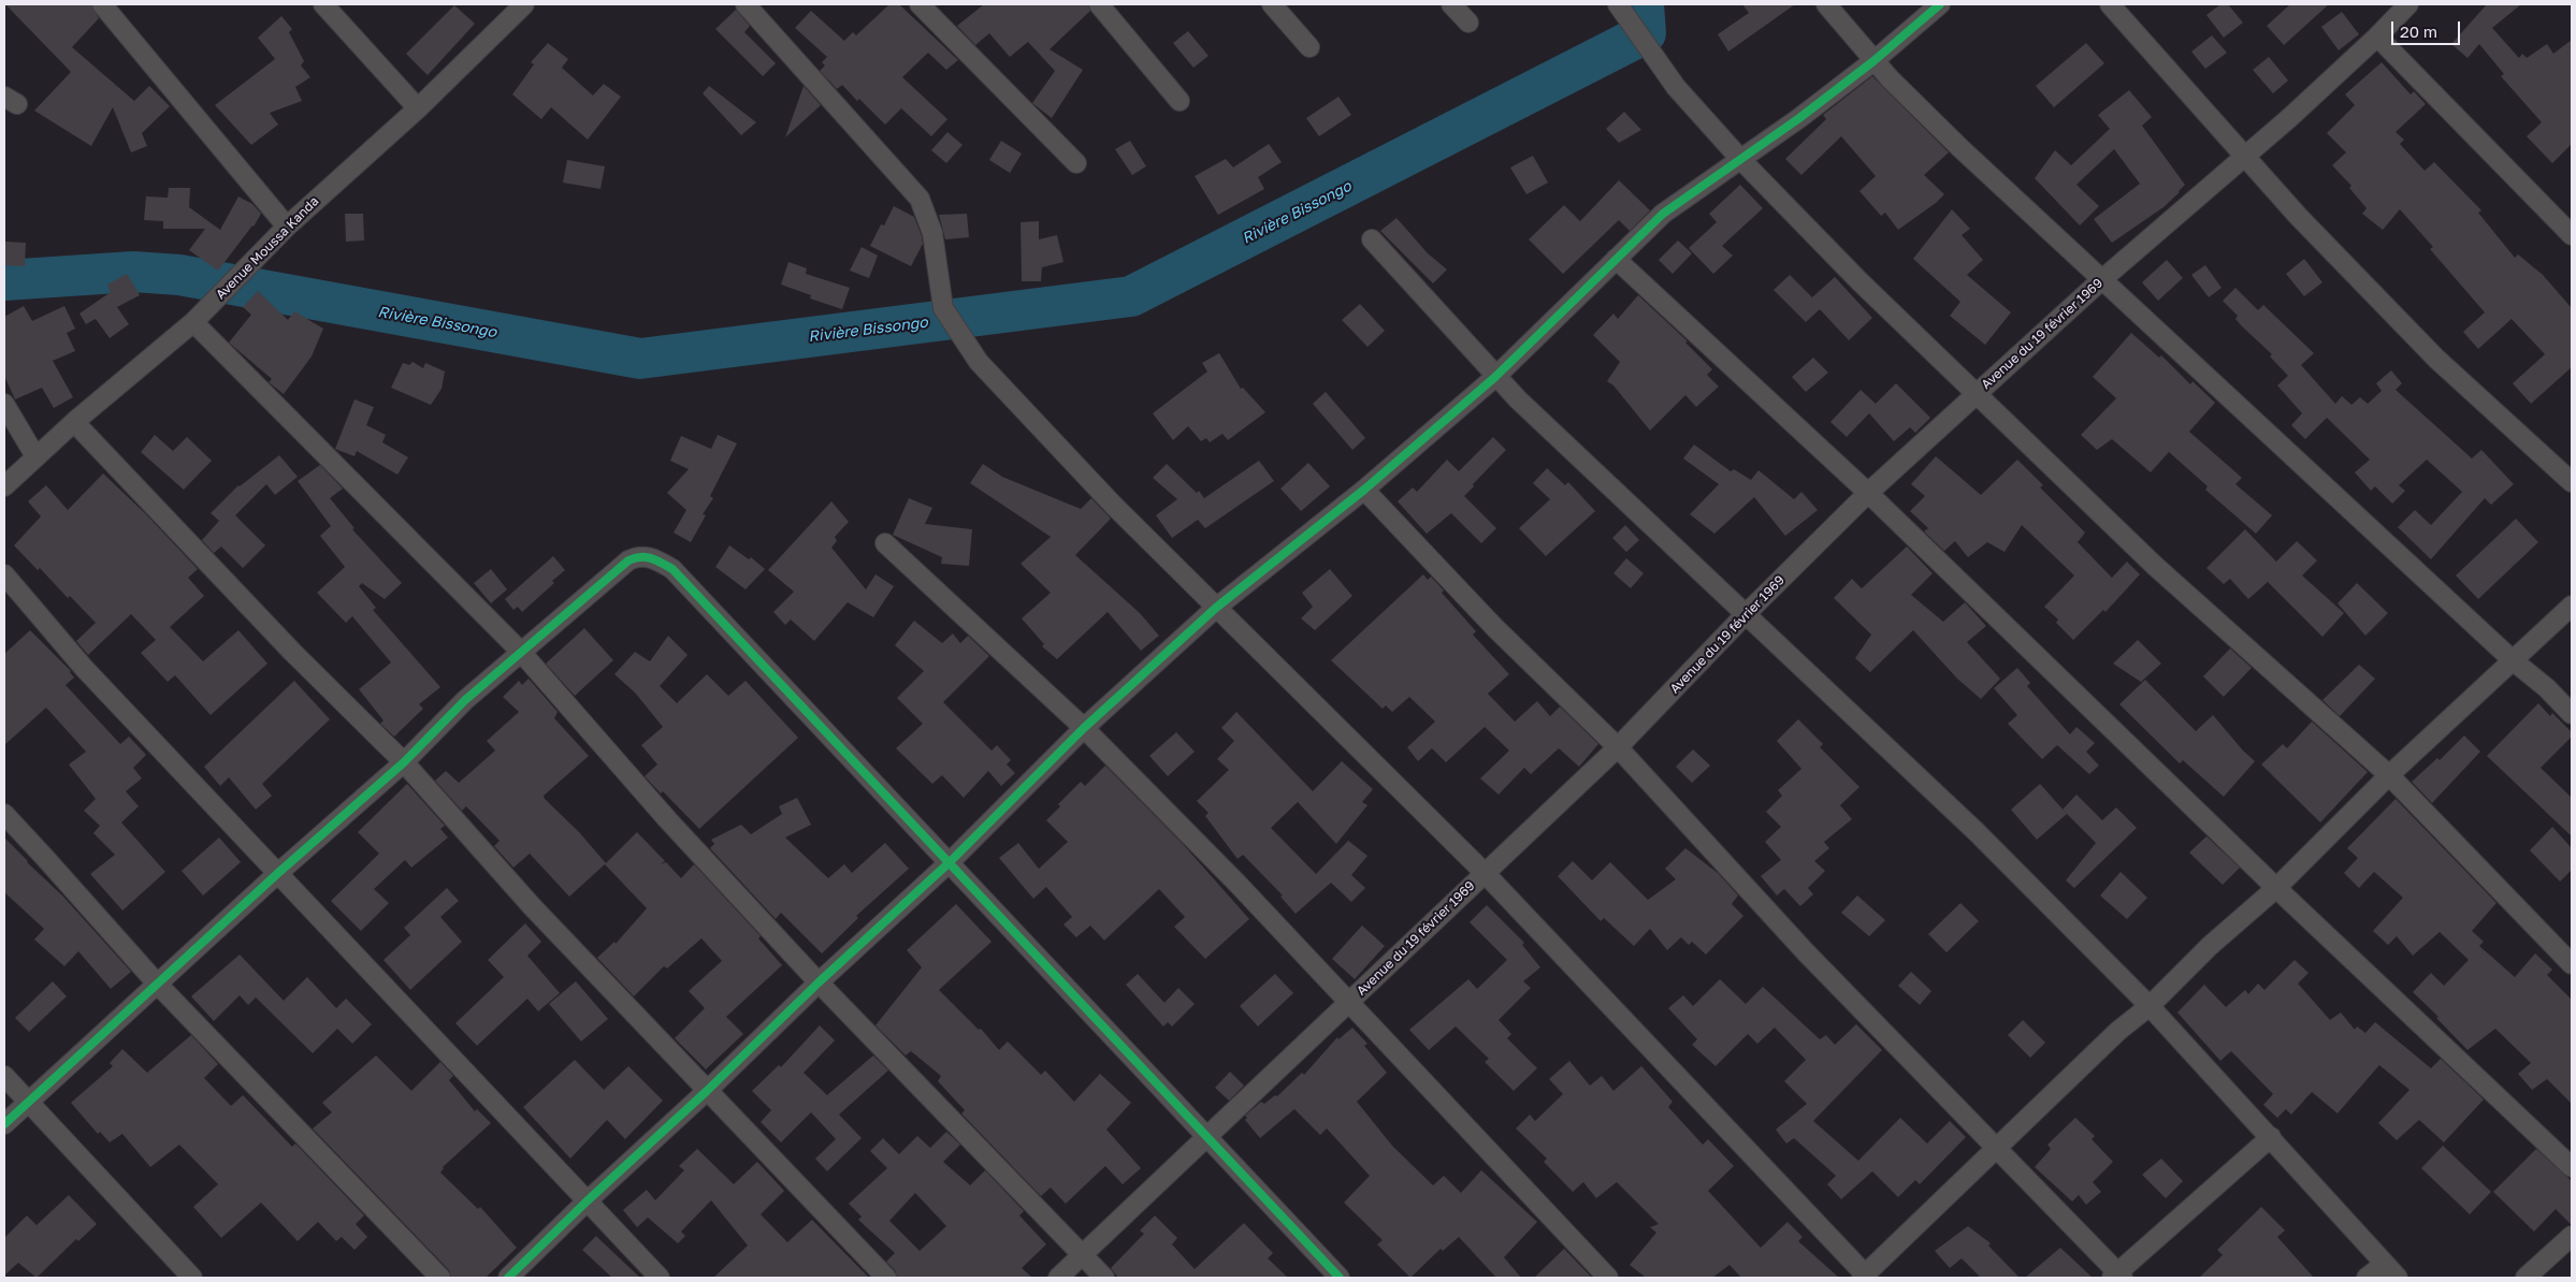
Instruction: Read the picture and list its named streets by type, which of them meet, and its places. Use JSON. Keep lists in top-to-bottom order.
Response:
{
  "streets": {
    "street": ["Avenue Moussa Kanda", "Avenue du 19 février 1969"]
  },
  "water": ["Rivière Bissongo"],
  "scale_bar": "20 m"
}
